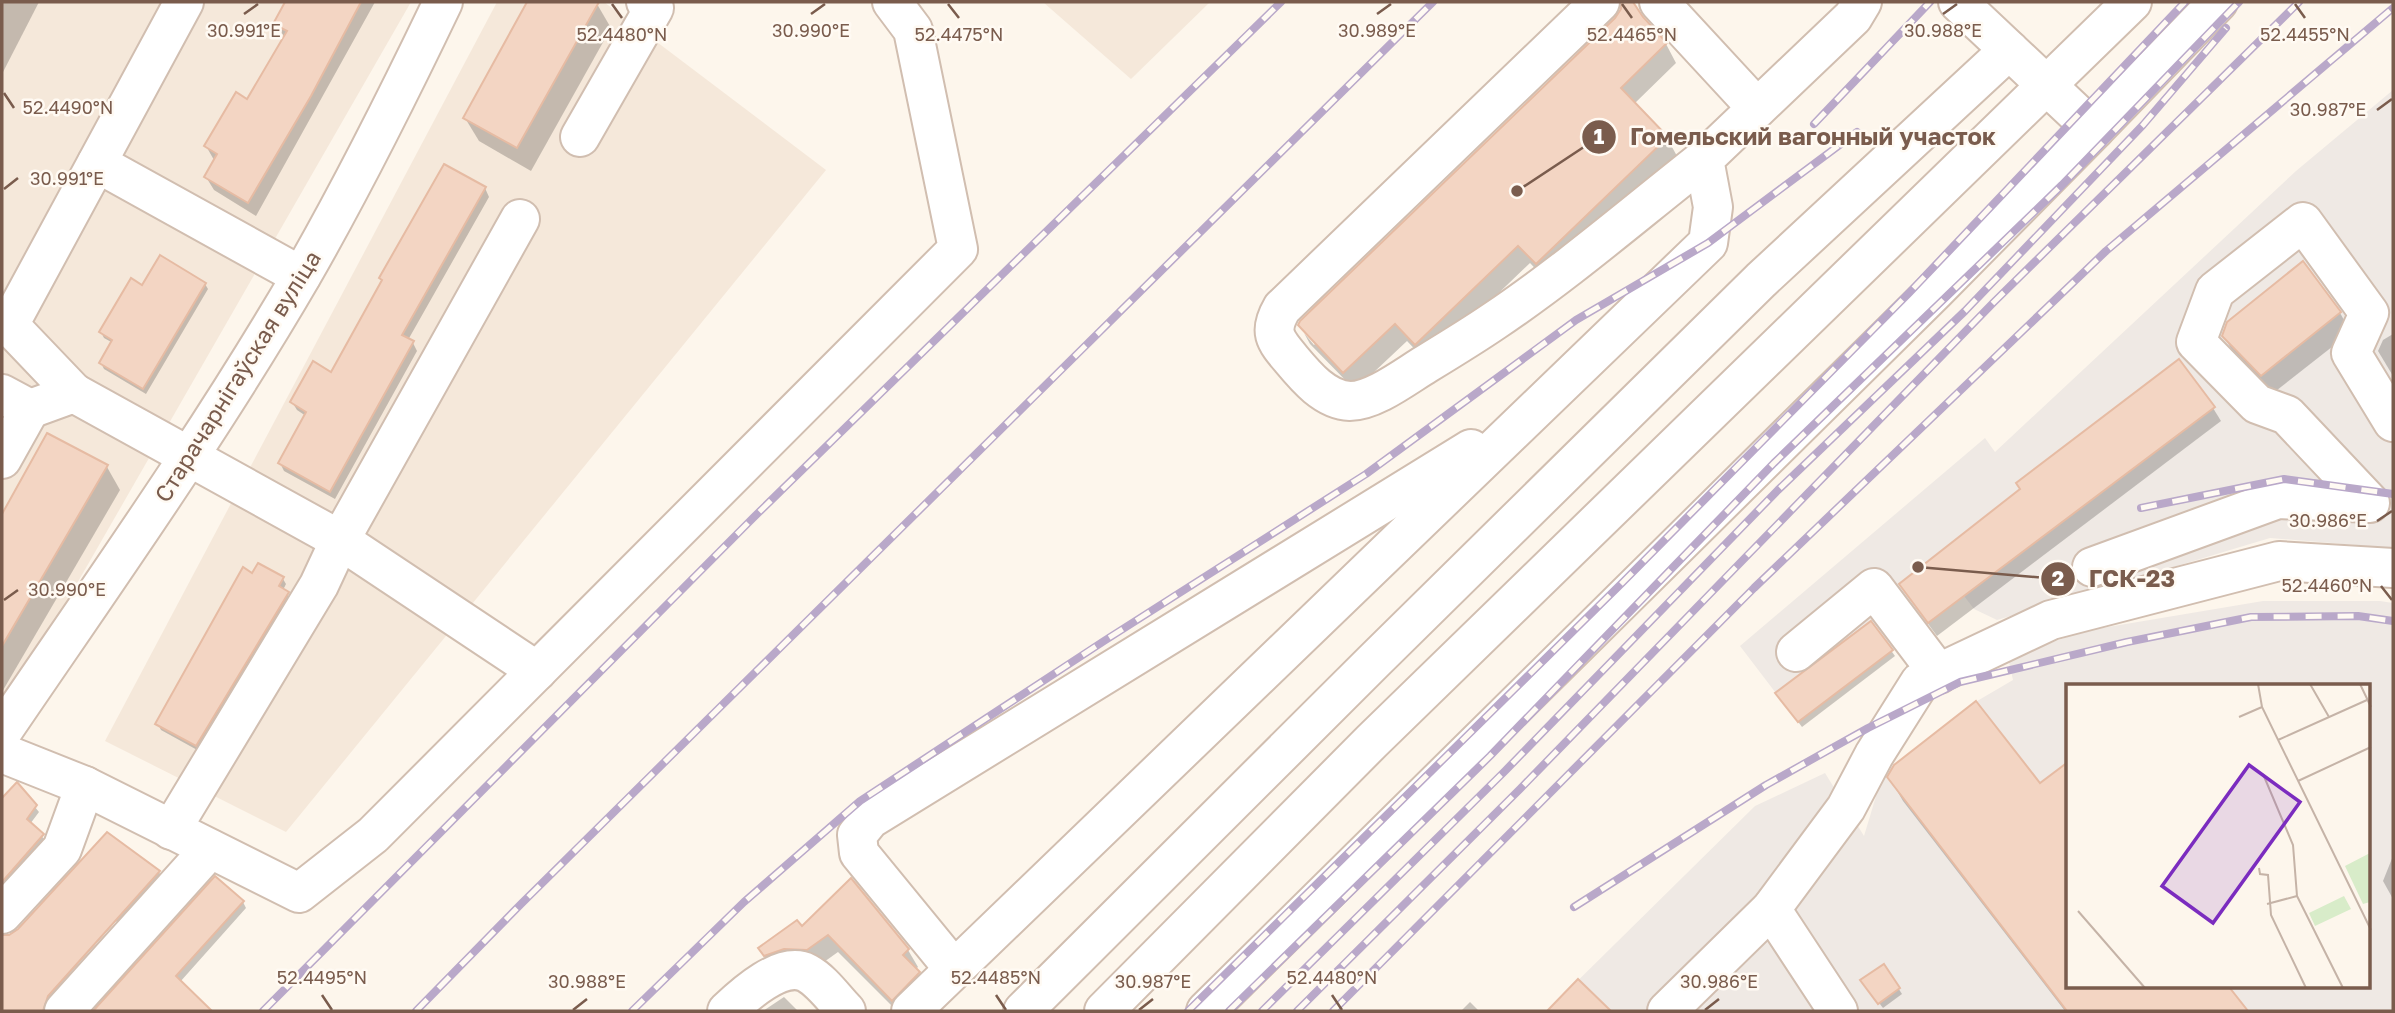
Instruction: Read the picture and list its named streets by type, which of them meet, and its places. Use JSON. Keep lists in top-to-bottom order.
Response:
{
  "streets": {
    "street": ["Старачарнігаўская вуліца"]
  },
  "places": ["Гомельский вагонный участок", "ГСК-23"],
  "coordinates": [
    "30.991°E",
    "30.990°E",
    "30.989°E",
    "30.988°E",
    "52.4480°N",
    "52.4475°N",
    "52.4465°N",
    "52.4455°N",
    "52.4490°N",
    "30.987°E",
    "30.986°E",
    "52.4460°N",
    "52.4495°N",
    "52.4485°N"
  ]
}
